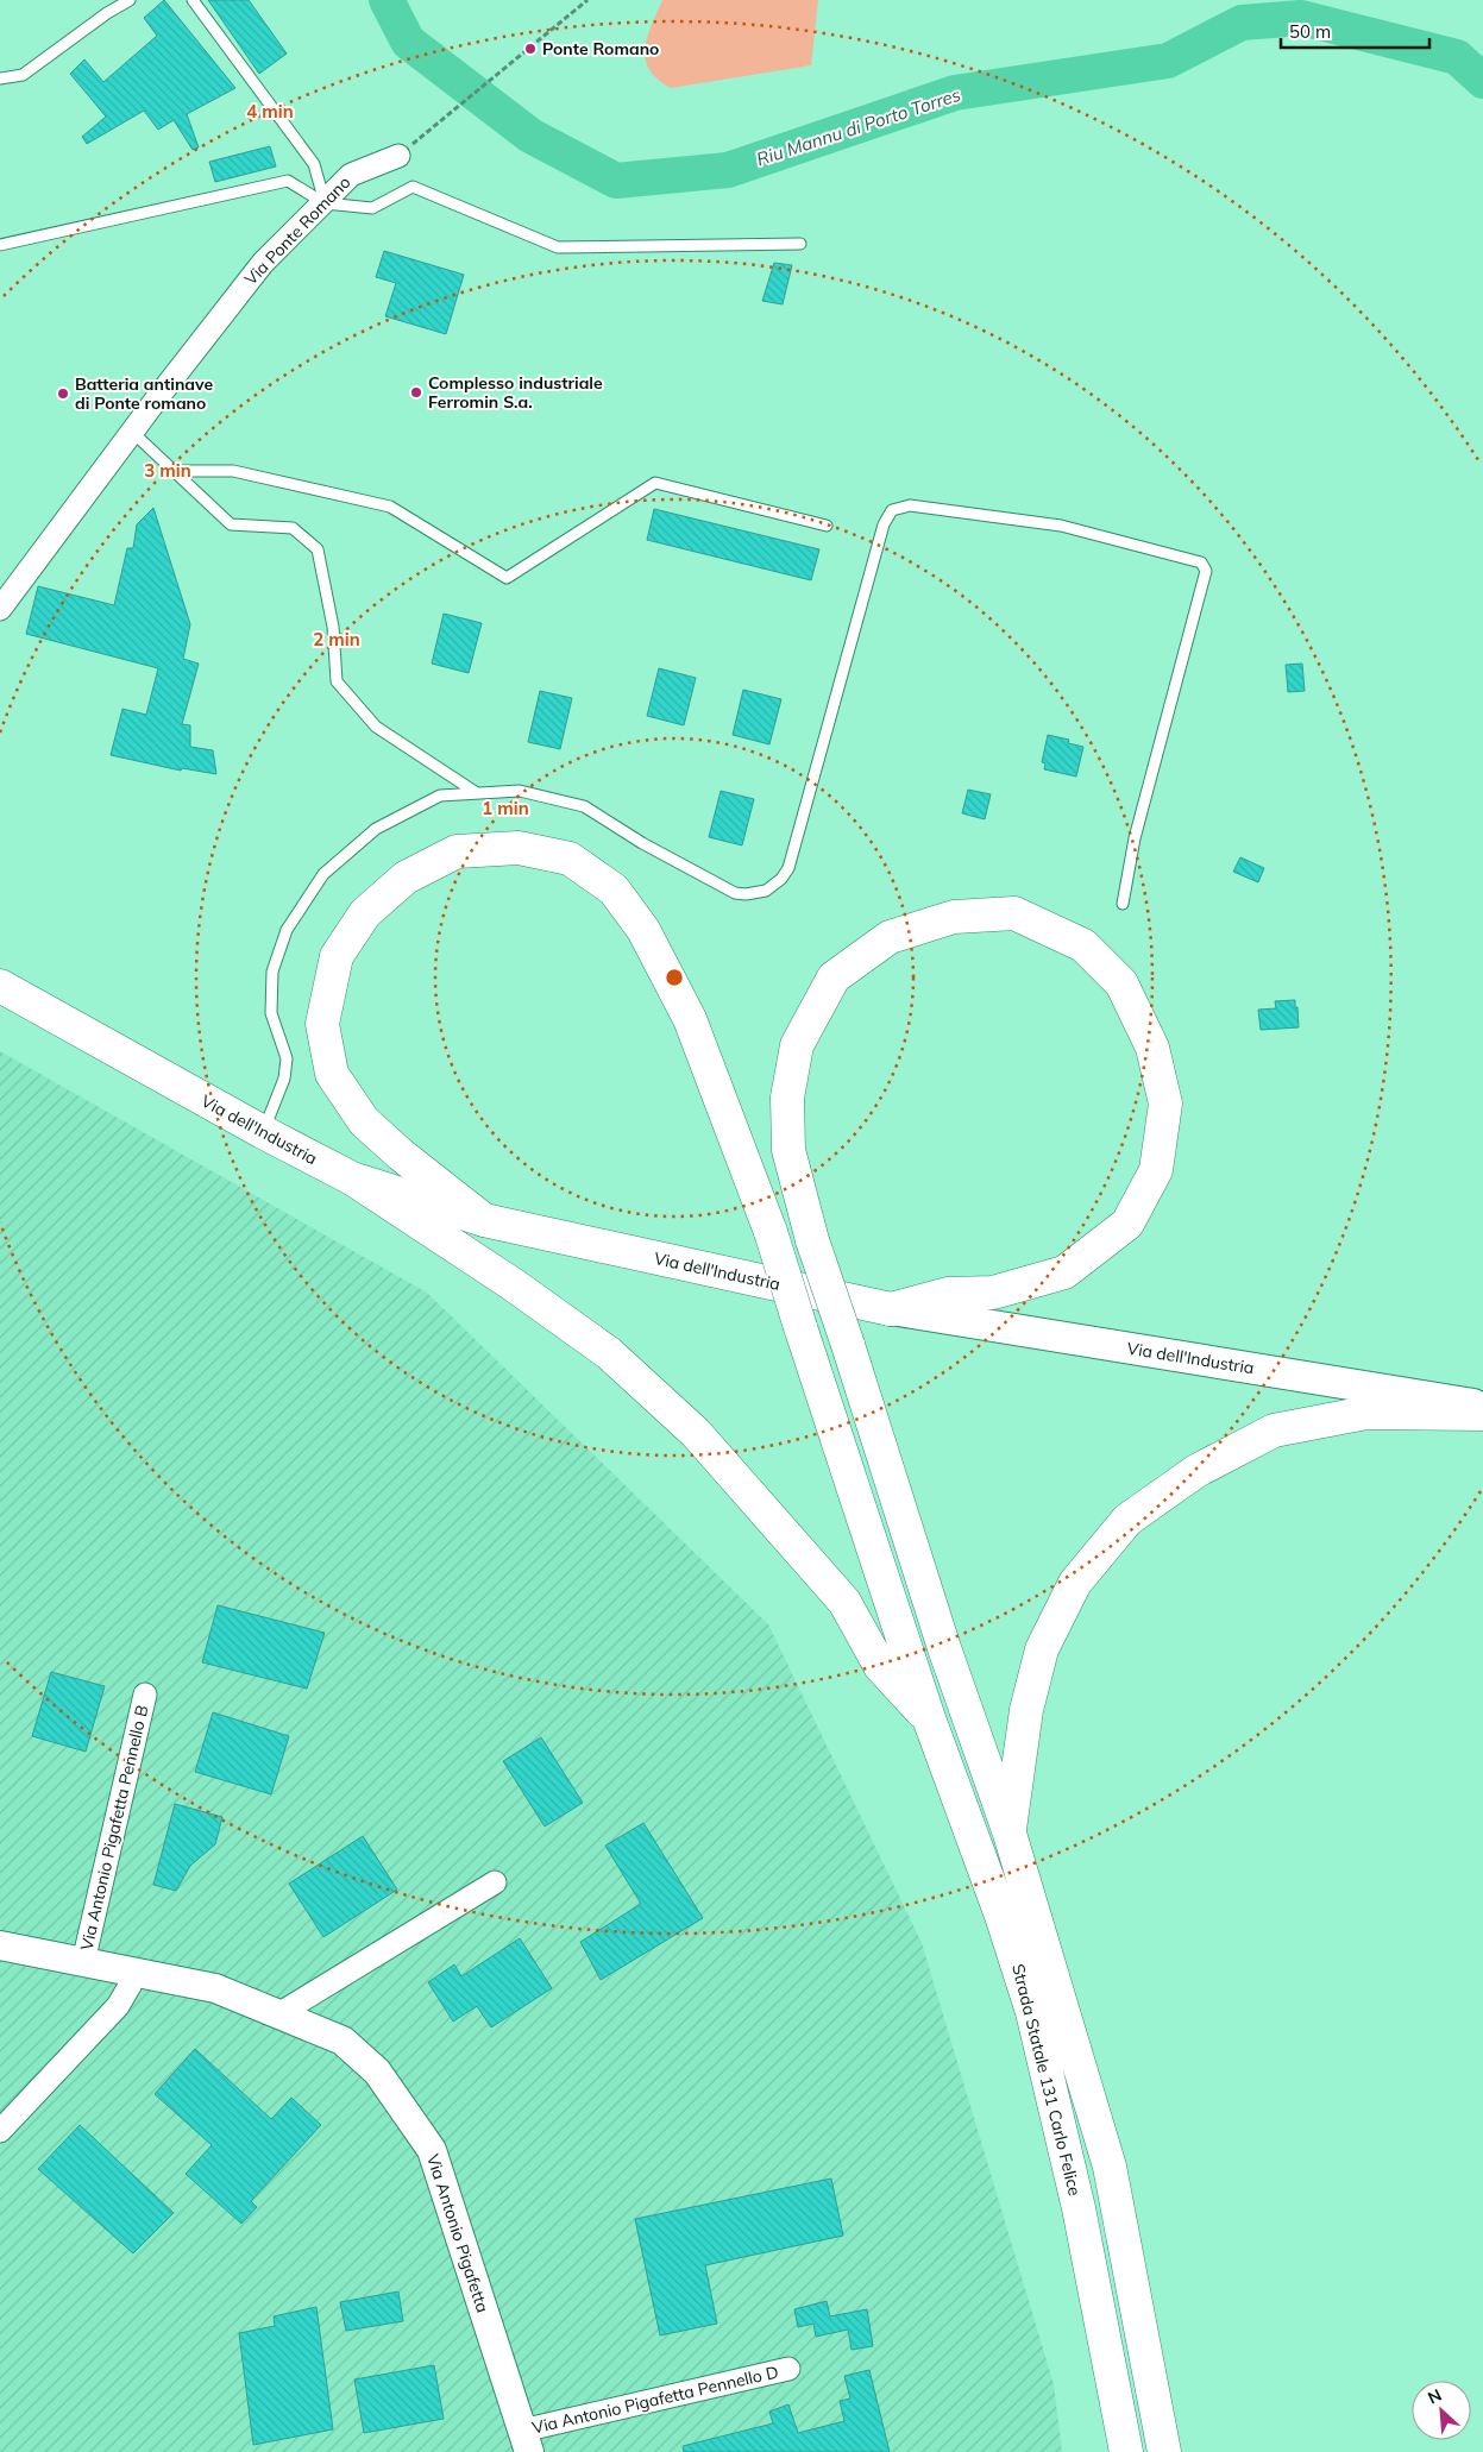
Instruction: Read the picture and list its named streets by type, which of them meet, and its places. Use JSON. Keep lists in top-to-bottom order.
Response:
{
  "streets": {
    "main road": ["Via dell'Industria", "Strada Statale 131 Carlo Felice"],
    "street": [
      "Via Ponte Romano",
      "Via Antonio Pigafetta Pennello B",
      "Via Antonio Pigafetta",
      "Via Antonio Pigafetta Pennello D"
    ]
  },
  "crossings": [
    ["Via dell'Industria", "Strada Statale 131 Carlo Felice"],
    ["Via Antonio Pigafetta Pennello B", "Via Antonio Pigafetta"],
    ["Via Antonio Pigafetta", "Via Antonio Pigafetta Pennello D"]
  ],
  "water": ["Riu Mannu di Porto Torres"],
  "places": ["Ponte Romano", "Complesso industriale Ferromin S.a.", "Batteria antinave di Ponte romano"],
  "scale_bar": "50 m",
  "north": "top left",
  "rings": [
    "4 min",
    "3 min",
    "2 min",
    "1 min"
  ]
}
